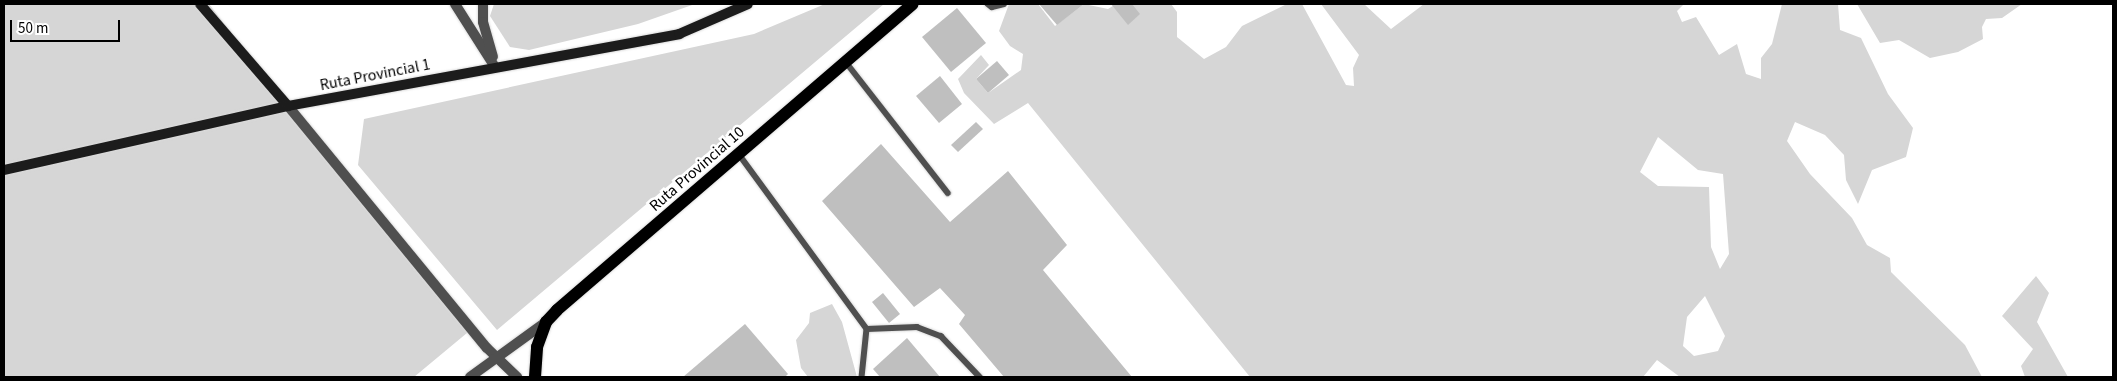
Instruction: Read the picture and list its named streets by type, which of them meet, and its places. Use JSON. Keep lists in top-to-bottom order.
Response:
{
  "streets": {
    "main road": ["Ruta Provincial 1", "Ruta Provincial 10"]
  },
  "scale_bar": "50 m"
}
